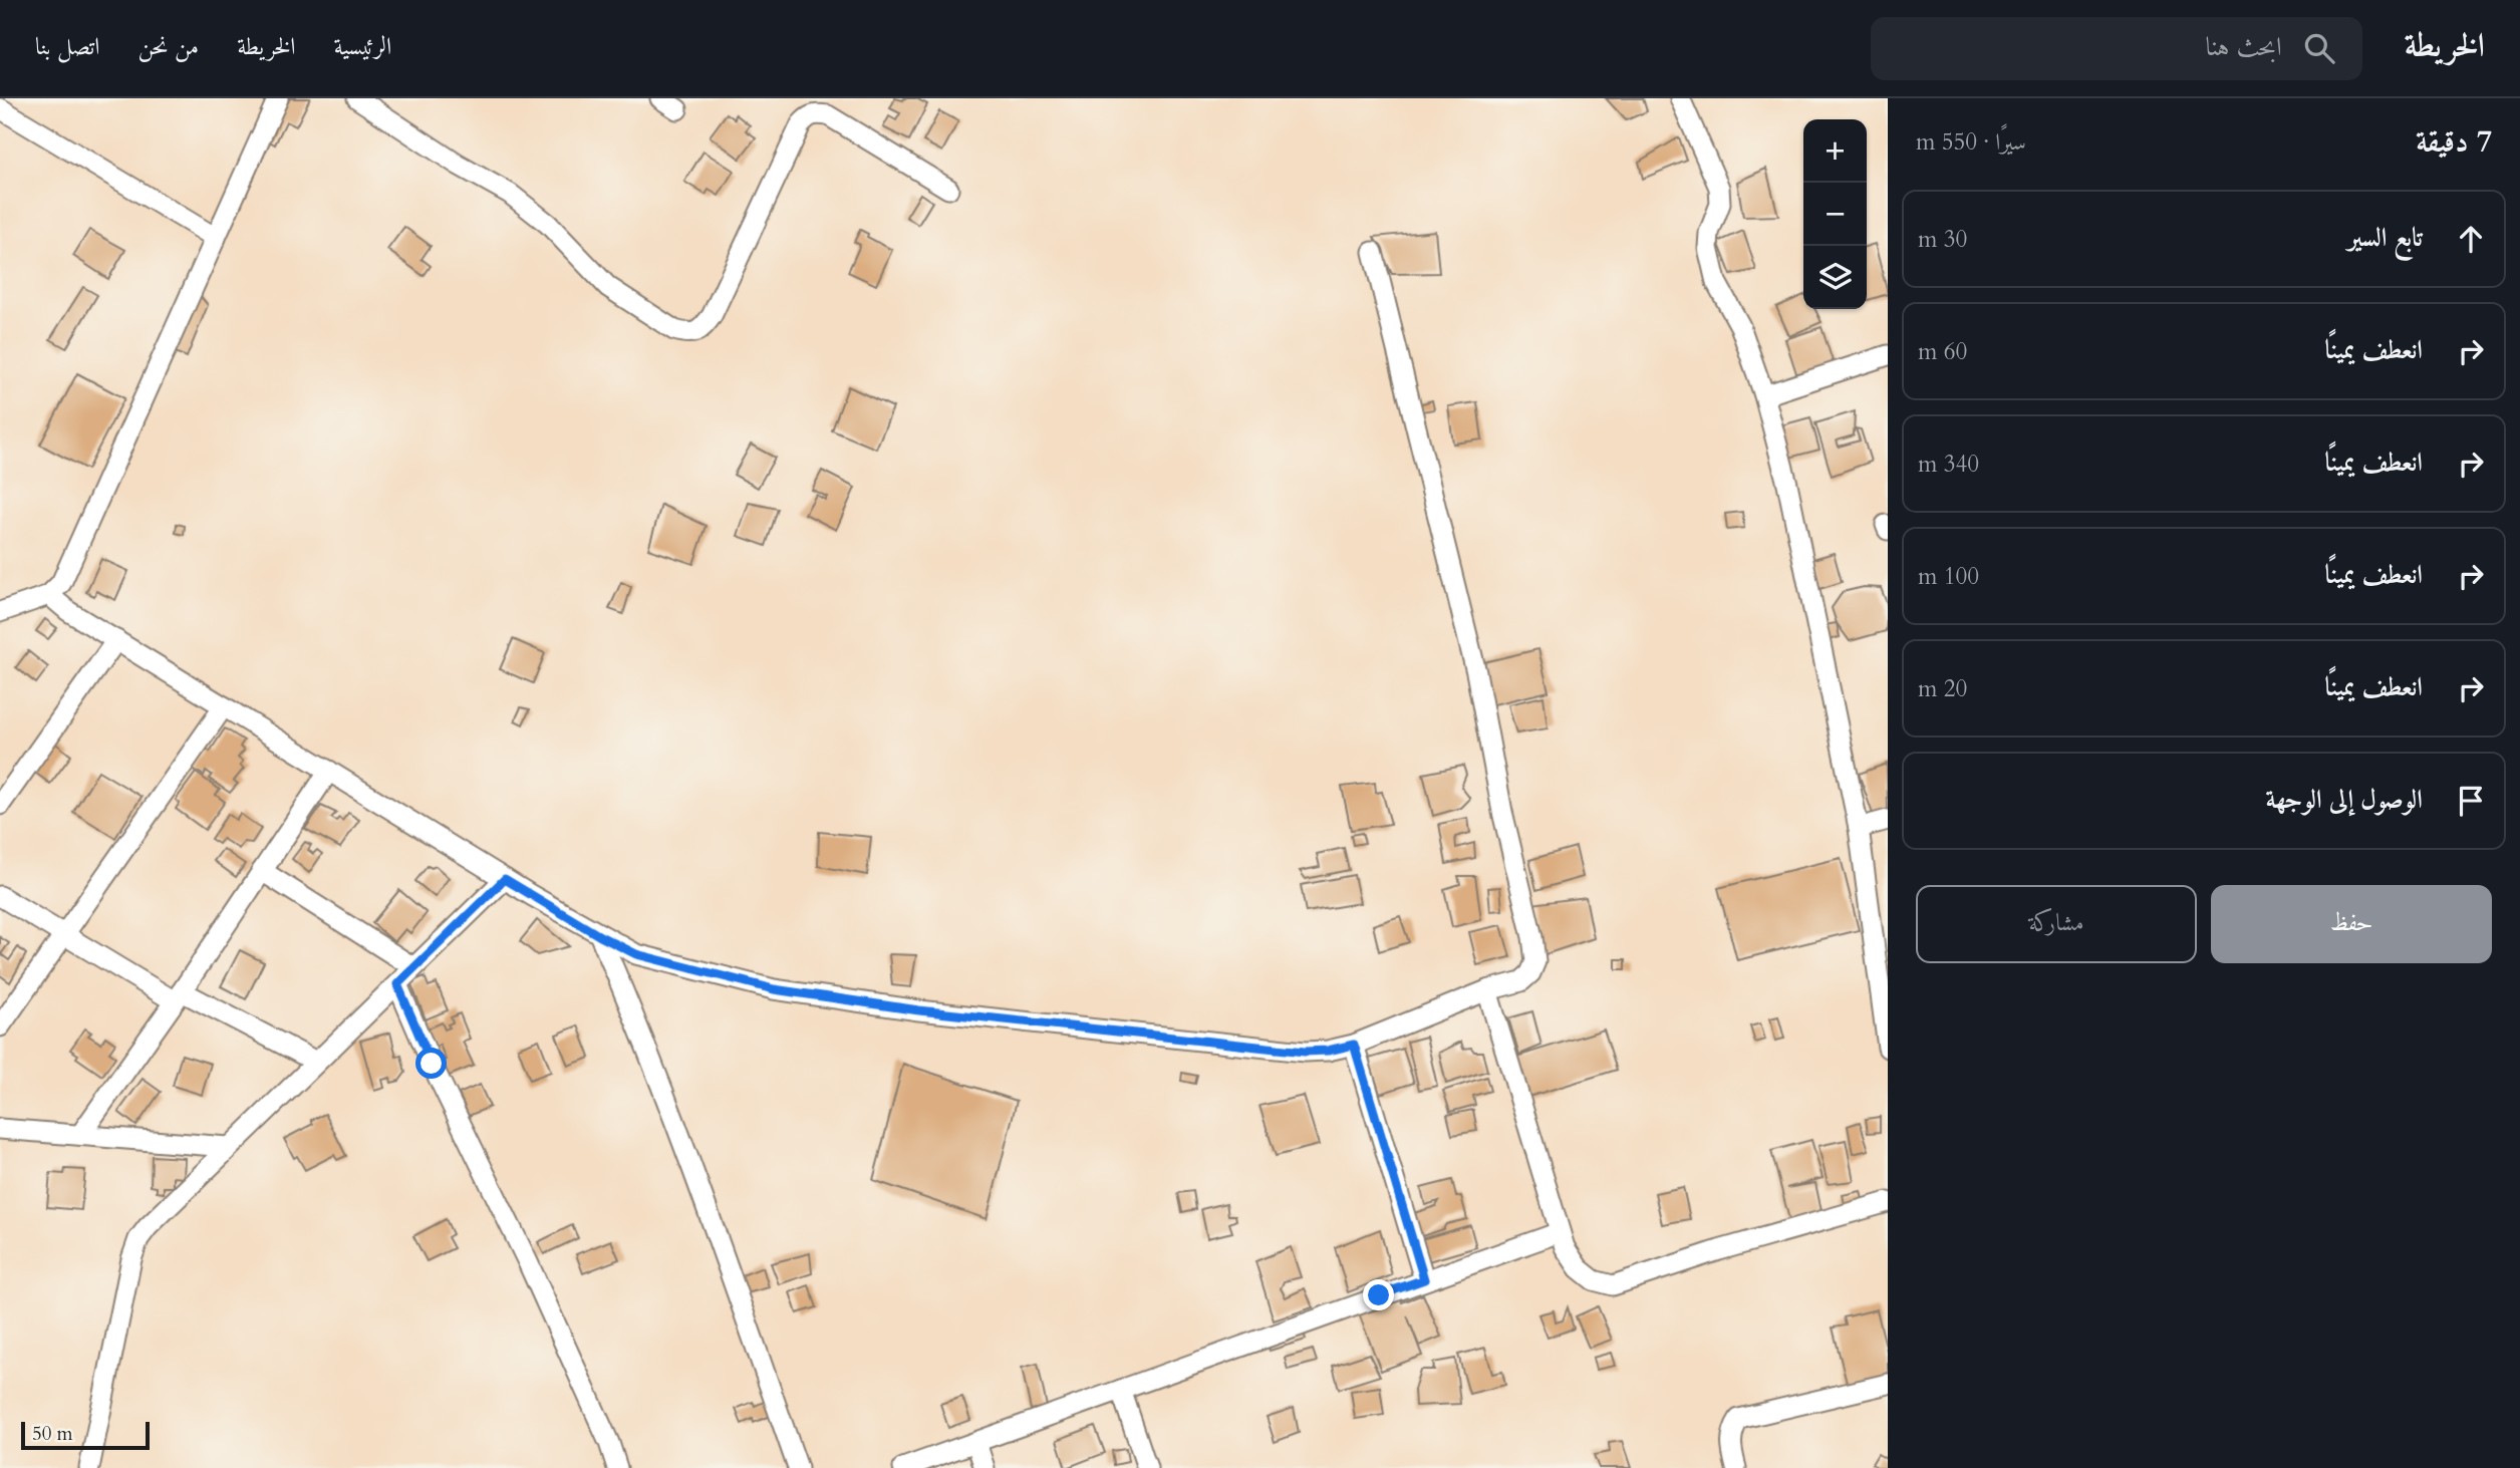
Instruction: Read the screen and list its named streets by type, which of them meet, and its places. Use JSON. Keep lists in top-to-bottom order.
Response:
{
  "scale_bar": "50 m",
  "page": {
    "header": "الخريطة",
    "search": "ابحث هنا",
    "nav": [
      "الرئيسية",
      "الخريطة",
      "من نحن",
      "اتصل بنا"
    ],
    "heading": ["7 دقيقة", "سيرًا · 550 m"],
    "map_buttons": ["+", "−"],
    "list": [
      ["تابع السير", "30 m"],
      ["انعطف يمينًا", "60 m"],
      ["انعطف يمينًا", "340 m"],
      ["انعطف يمينًا", "100 m"],
      ["انعطف يمينًا", "20 m"],
      "الوصول إلى الوجهة"
    ],
    "buttons": ["حفظ", "مشاركة"],
    "scale": "50 m"
  }
}
